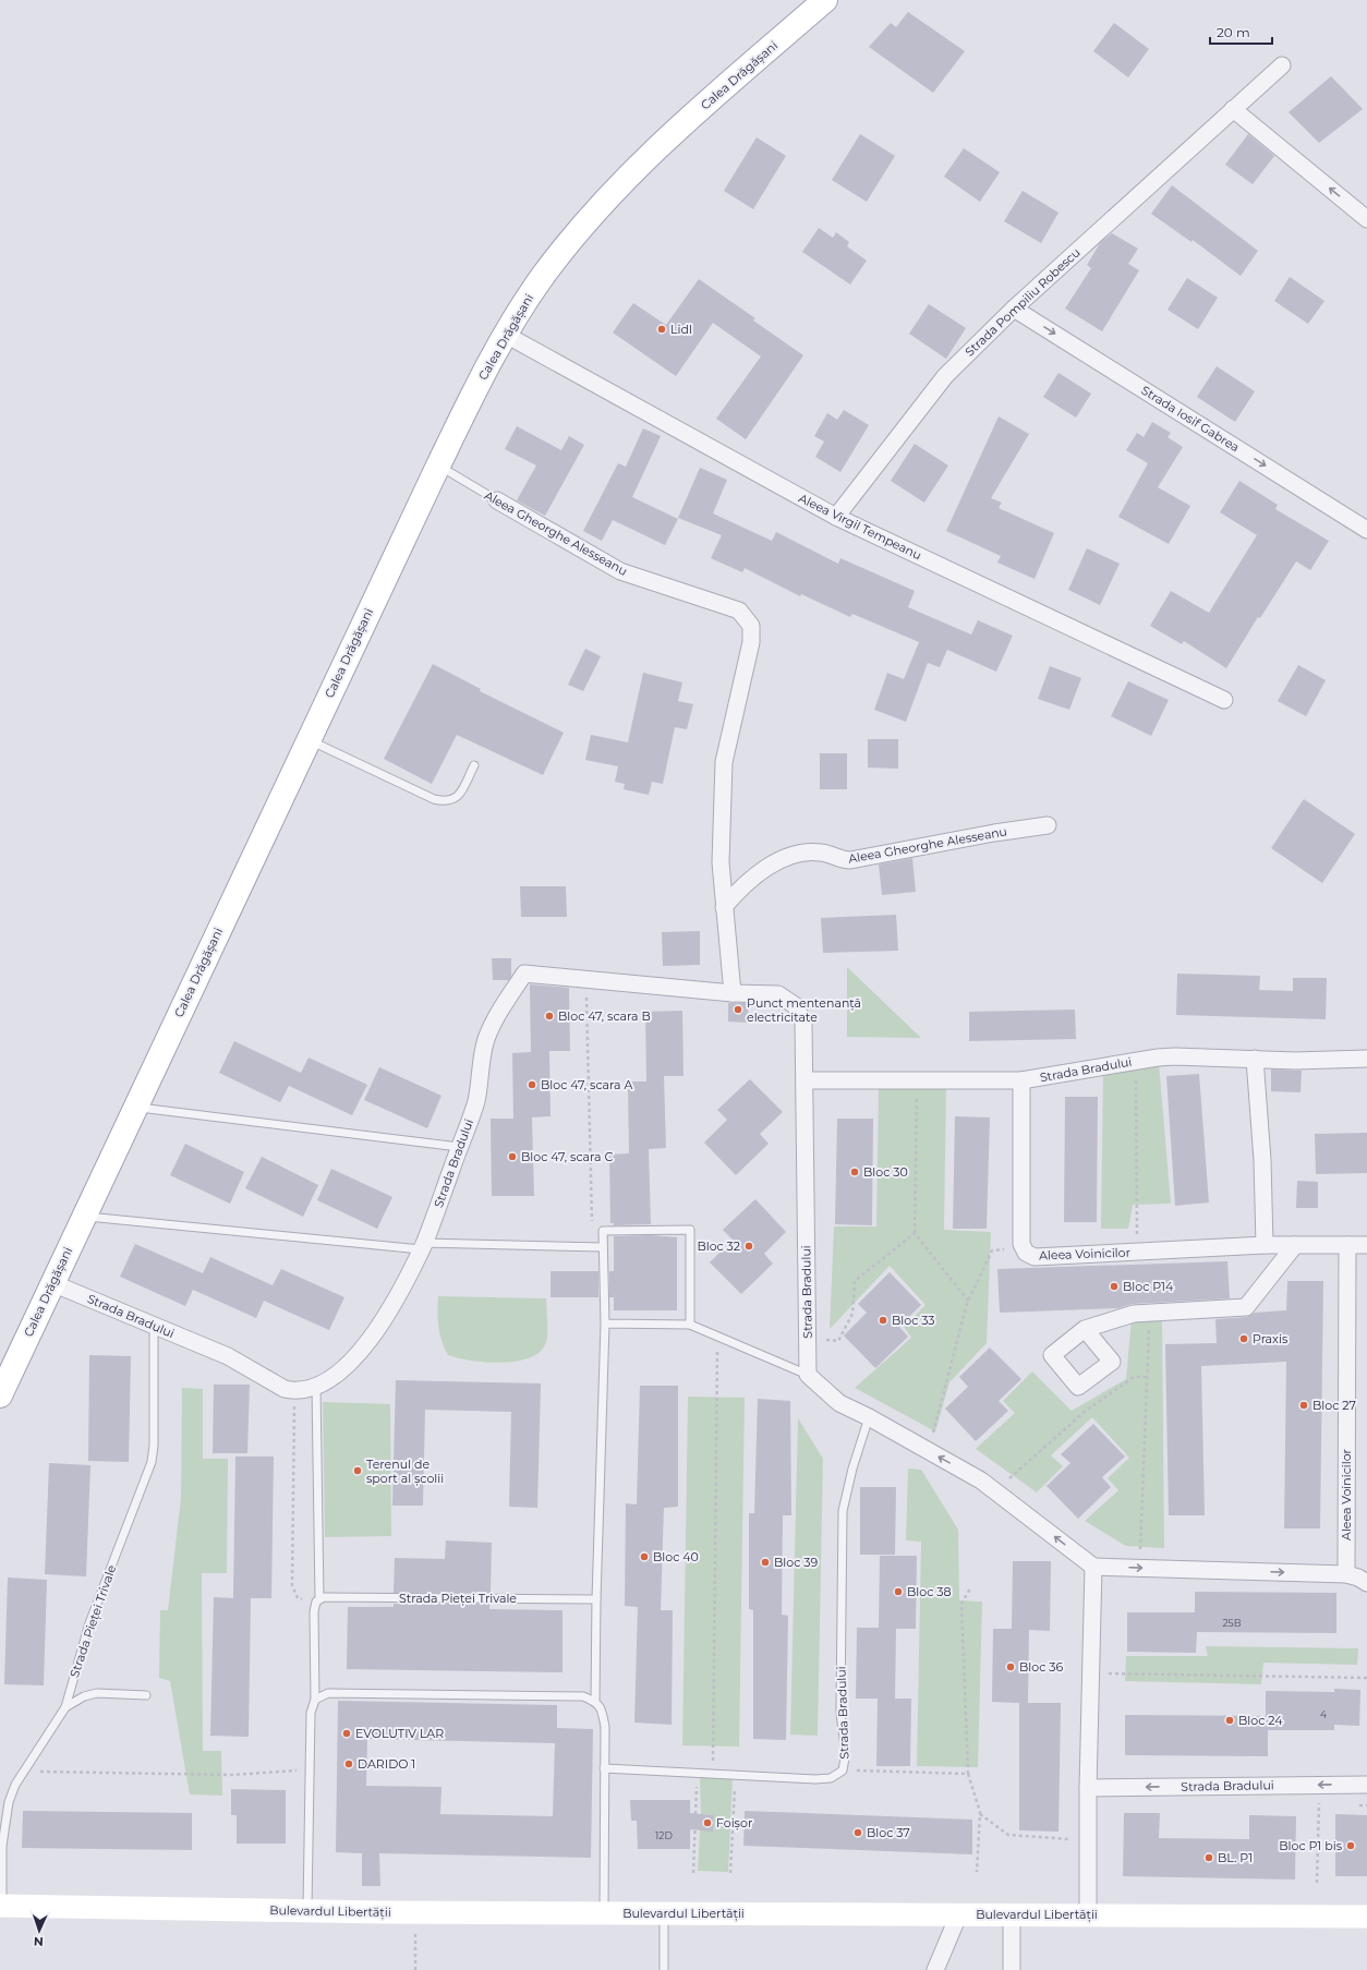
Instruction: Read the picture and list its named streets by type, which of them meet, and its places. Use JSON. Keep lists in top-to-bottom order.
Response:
{
  "streets": {
    "main road": ["Calea Drăgășani", "Bulevardul Libertății"],
    "street": [
      "Strada Pompiliu Robescu",
      "Strada Iosif Gabrea",
      "Aleea Virgil Tempeanu",
      "Aleea Gheorghe Alesseanu",
      "Strada Bradului",
      "Aleea Voinicilor"
    ],
    "lane": ["Strada Pieței Trivale"]
  },
  "crossings": [
    ["Calea Drăgășani", "Aleea Virgil Tempeanu"],
    ["Calea Drăgășani", "Aleea Gheorghe Alesseanu"],
    ["Calea Drăgășani", "Strada Bradului"],
    ["Strada Pompiliu Robescu", "Strada Iosif Gabrea"],
    ["Strada Pompiliu Robescu", "Aleea Virgil Tempeanu"],
    ["Aleea Gheorghe Alesseanu", "Strada Bradului"],
    ["Strada Bradului", "Aleea Voinicilor"],
    ["Strada Bradului", "Strada Pieței Trivale"],
    ["Strada Pieței Trivale", "Bulevardul Libertății"]
  ],
  "one_way": ["Strada Iosif Gabrea"],
  "places": [
    "Lidl",
    "Punct mentenanță electricitate",
    "Bloc 47, scara B",
    "Bloc 47, scara A",
    "Bloc 47, scara C",
    "Bloc 30",
    "Bloc 32",
    "Bloc P14",
    "Bloc 33",
    "Praxis",
    "Bloc 27",
    "Terenul de sport al școlii",
    "Bloc 40",
    "Bloc 39",
    "Bloc 38",
    "Bloc 36",
    "Bloc 24",
    "EVOLUTIV LAR",
    "DARIDO 1",
    "Foișor",
    "Bloc 37",
    "Bloc P1 bis",
    "BL. P1"
  ],
  "house_numbers": ["25B", "4", "12D"],
  "scale_bar": "20 m",
  "north": "bottom"
}
